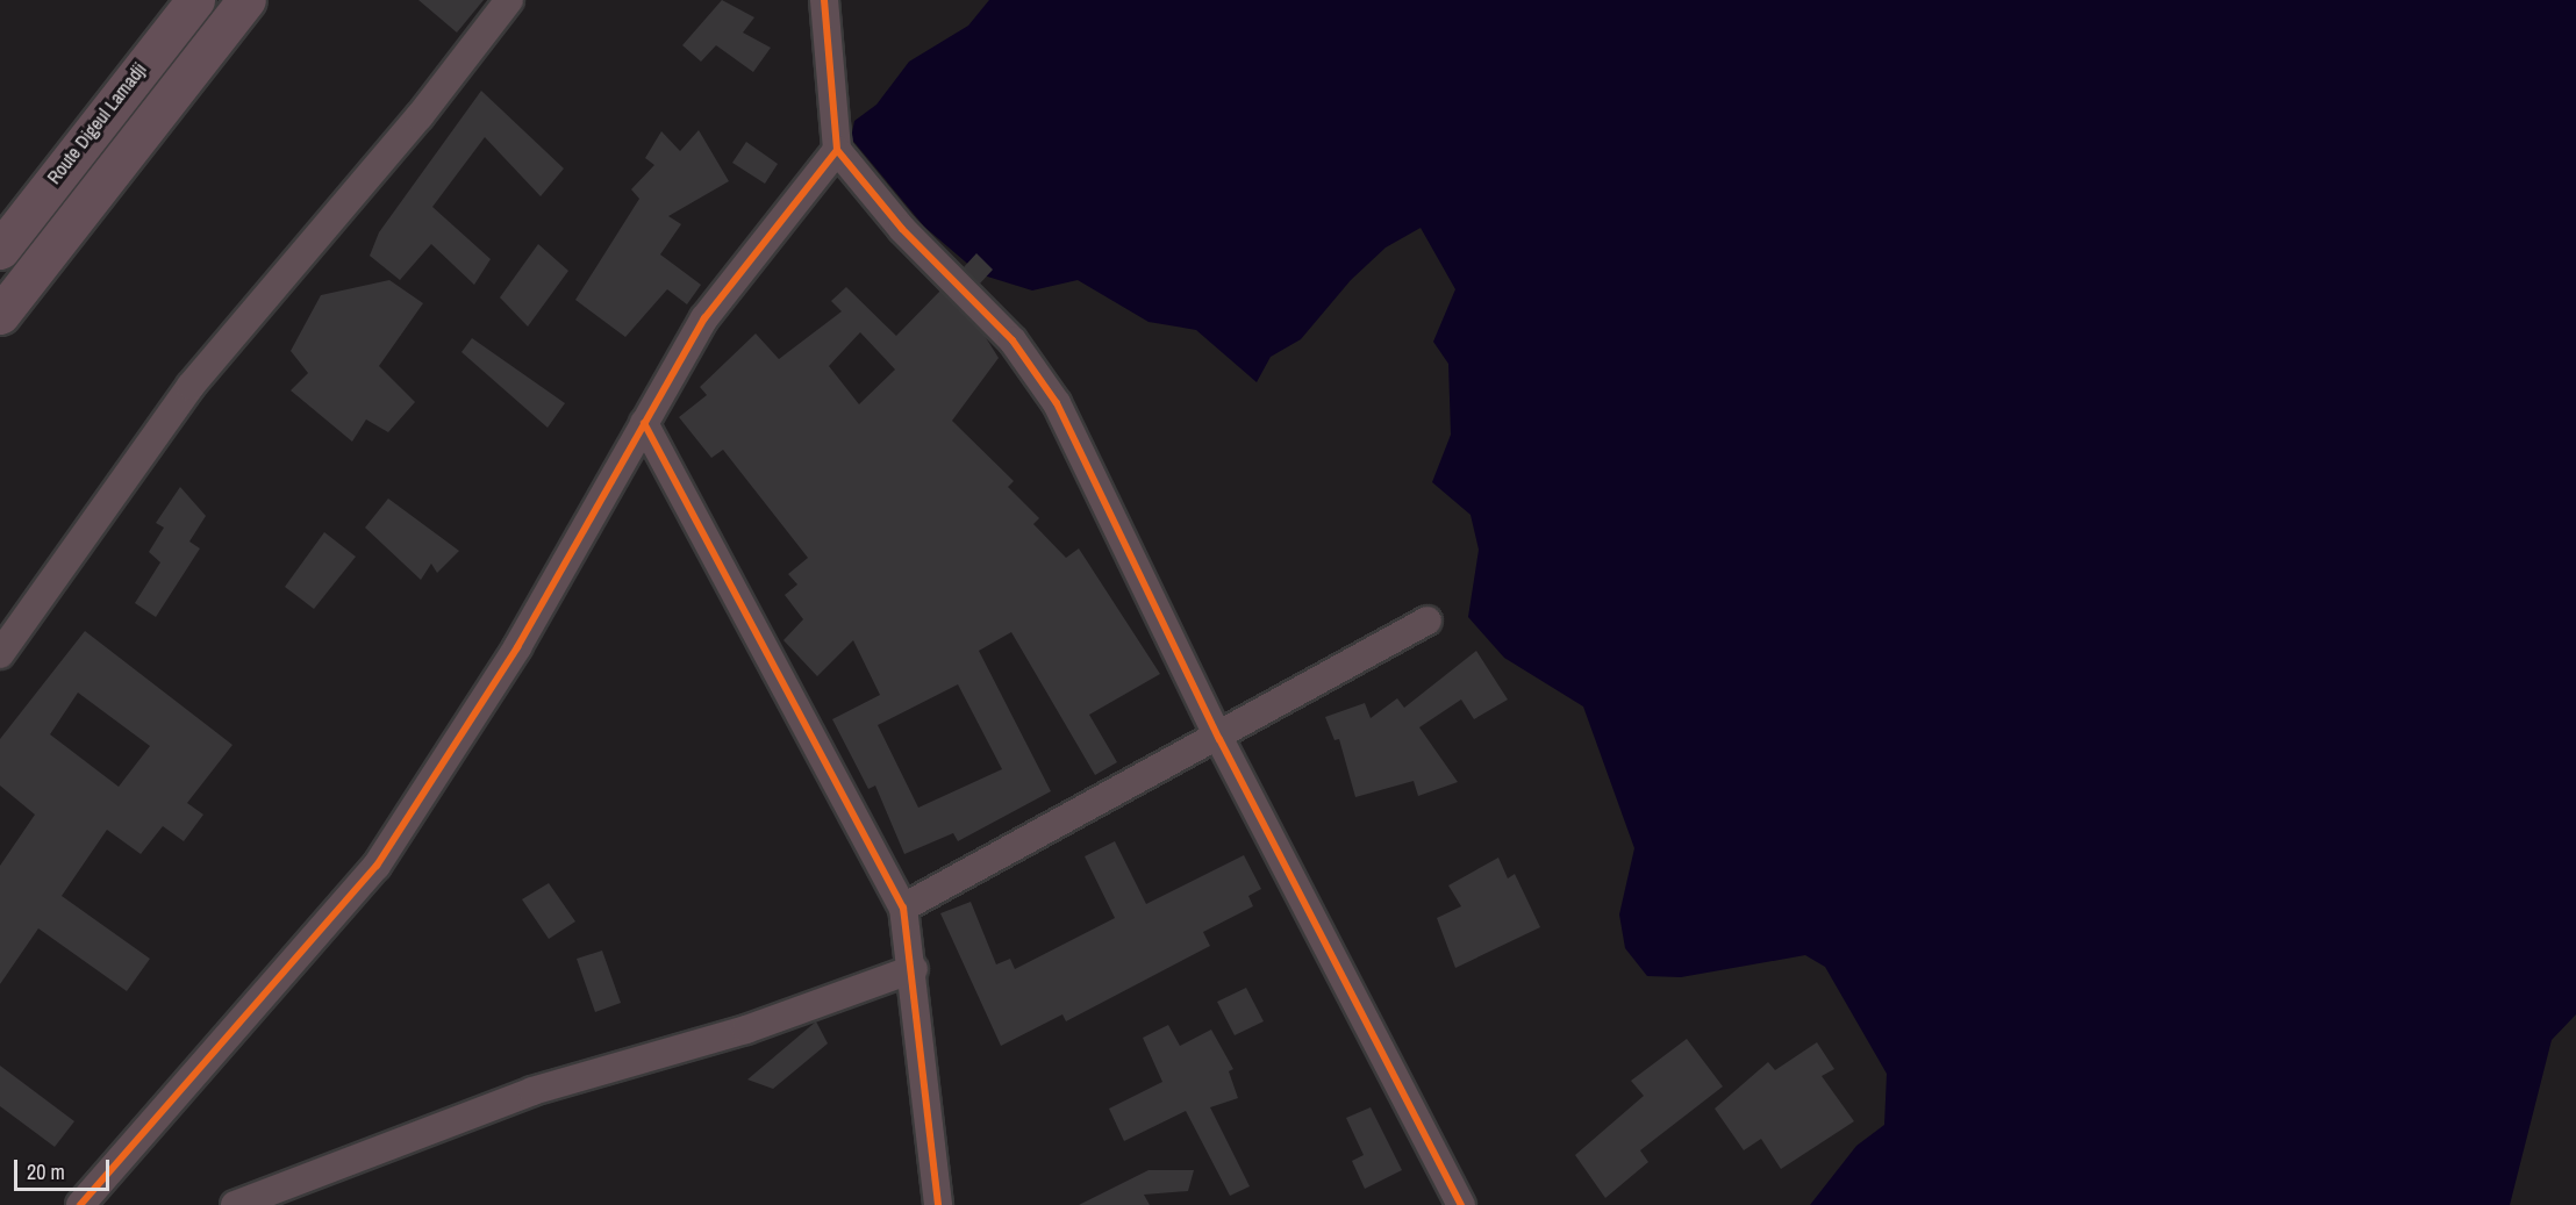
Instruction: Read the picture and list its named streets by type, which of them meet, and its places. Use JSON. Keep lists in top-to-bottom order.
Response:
{
  "streets": {
    "main road": ["Route Digeul Lamadji"]
  },
  "scale_bar": "20 m"
}
